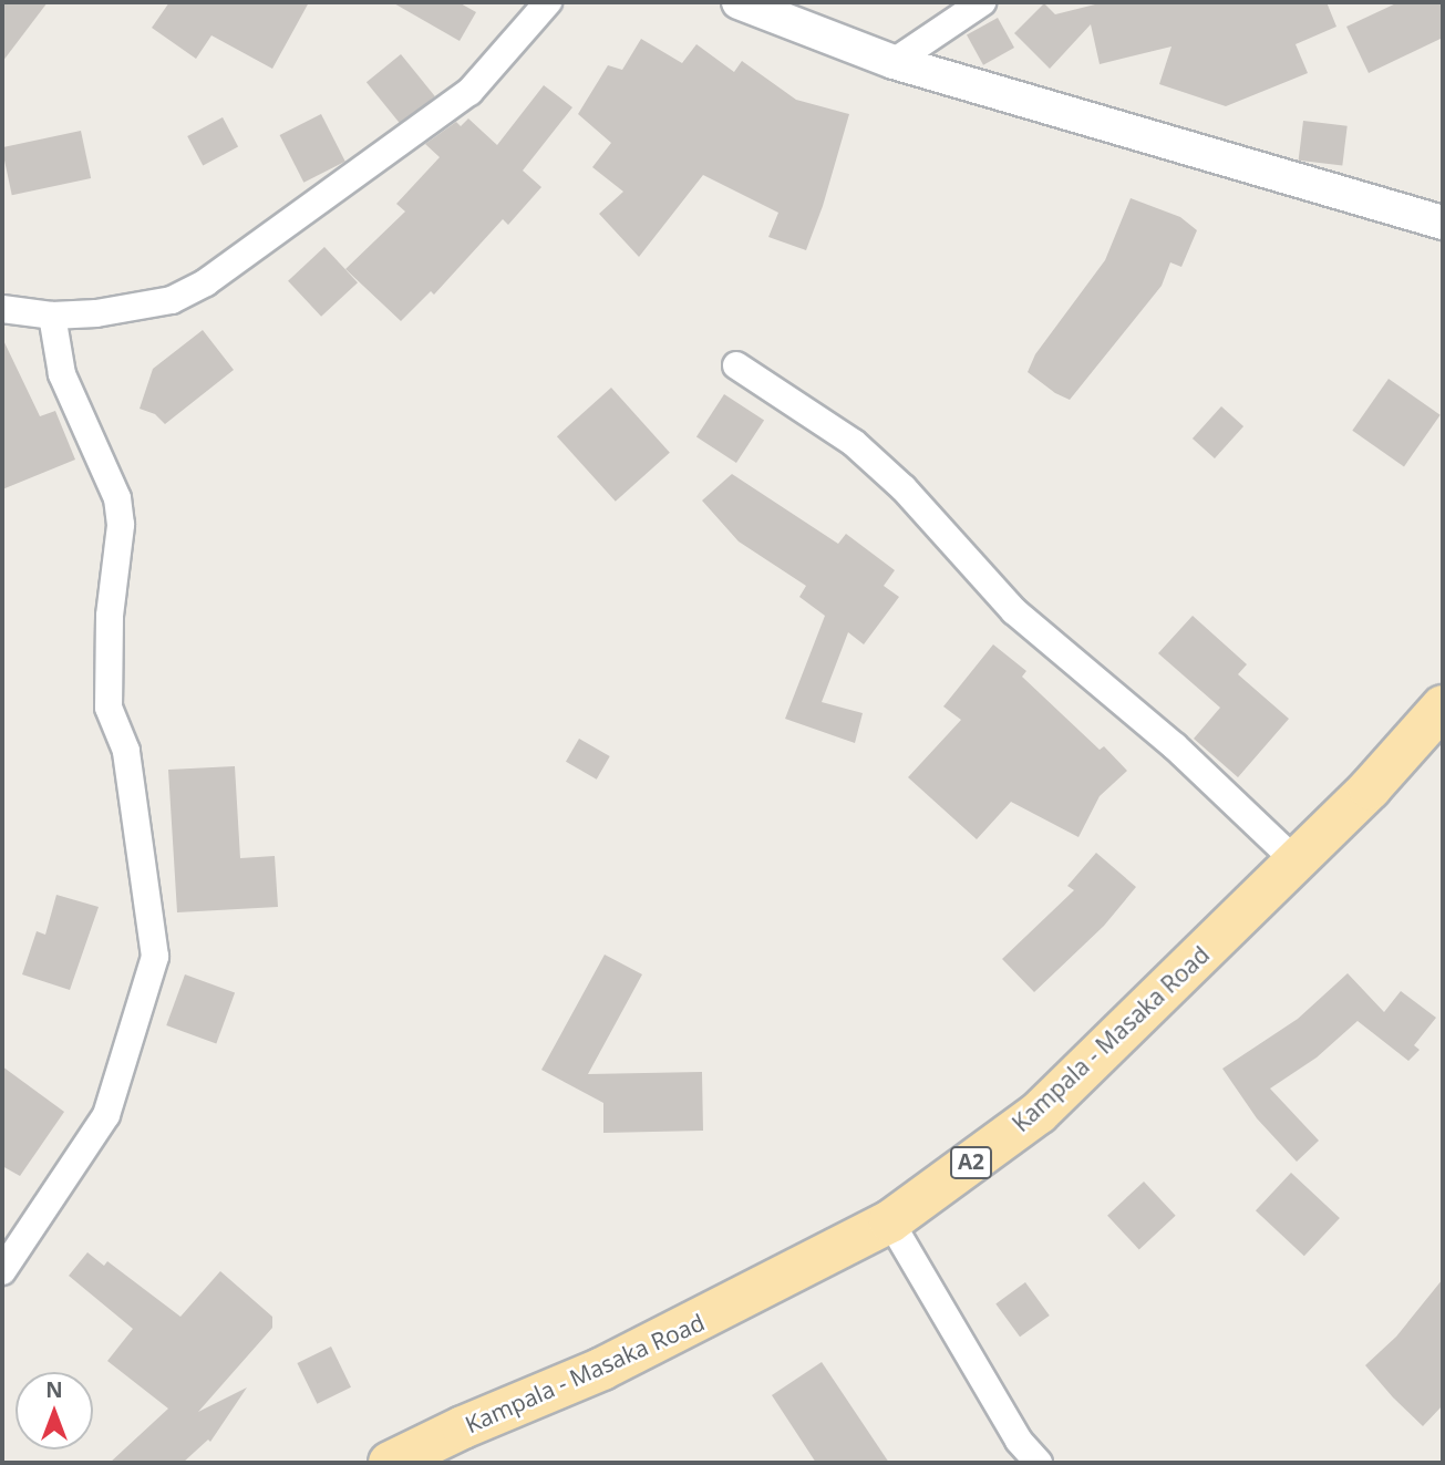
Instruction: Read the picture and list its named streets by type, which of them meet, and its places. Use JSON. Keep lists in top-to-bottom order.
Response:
{
  "streets": {
    "main road": ["Kampala - Masaka Road", "A2"]
  },
  "north": "top"
}
